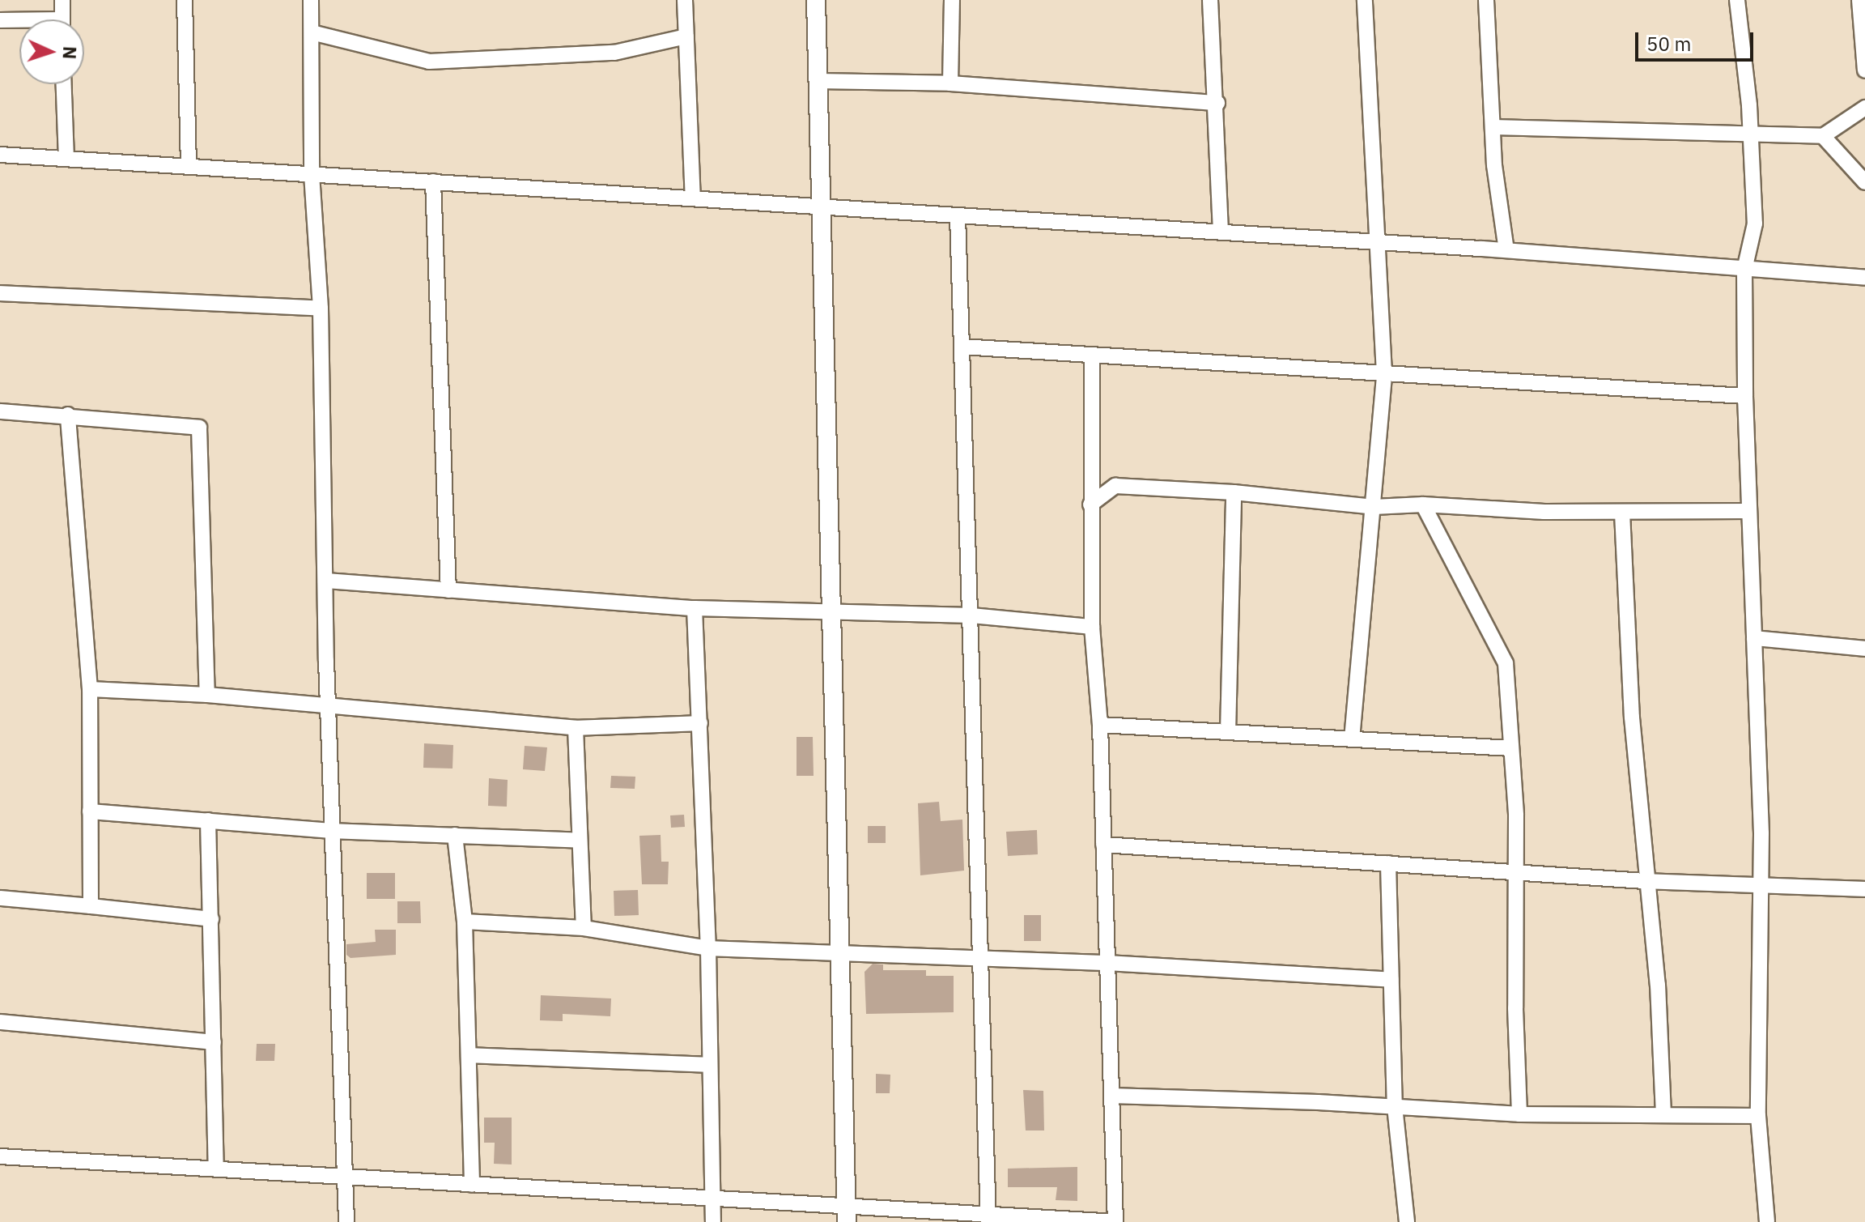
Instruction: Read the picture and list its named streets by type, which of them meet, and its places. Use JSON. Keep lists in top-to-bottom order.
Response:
{
  "scale_bar": "50 m",
  "north": "right"
}
